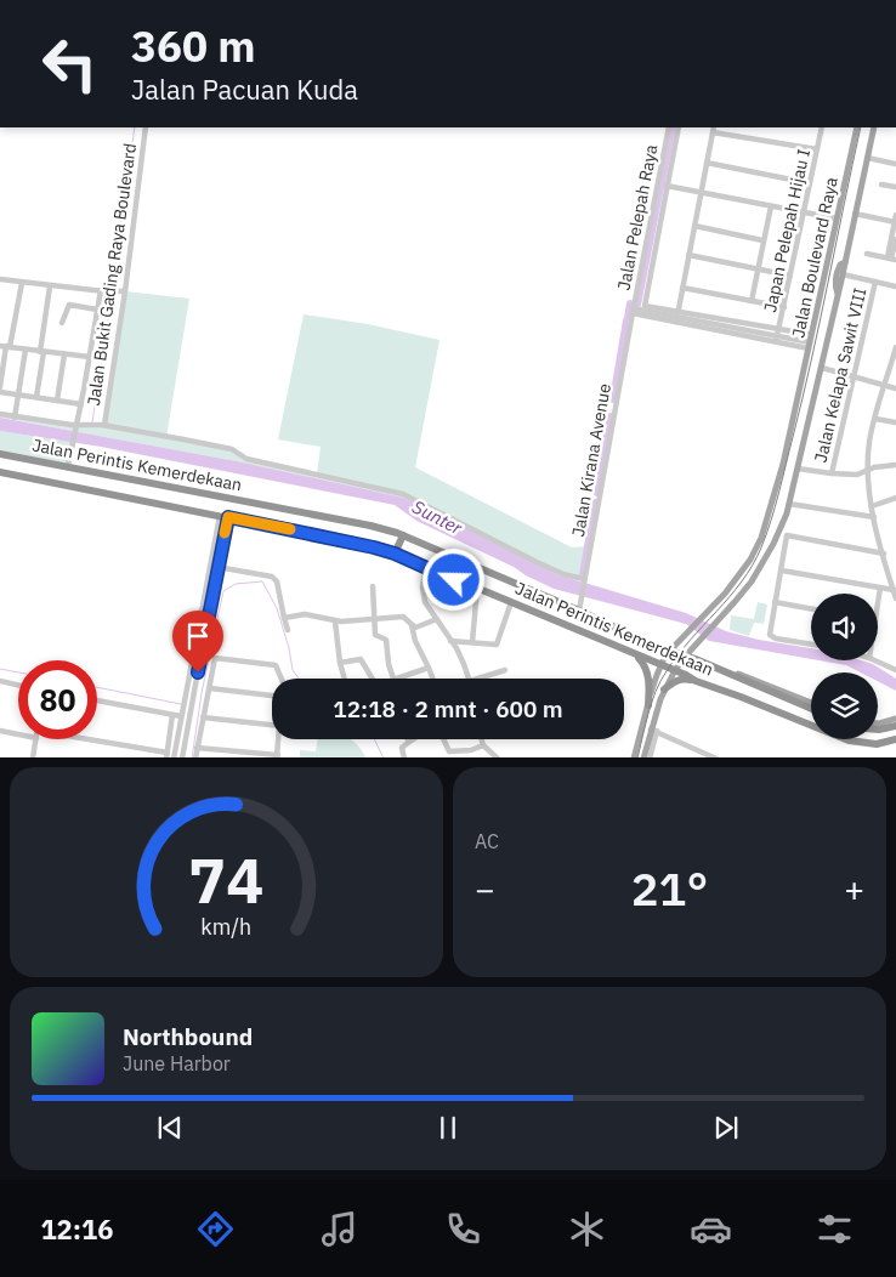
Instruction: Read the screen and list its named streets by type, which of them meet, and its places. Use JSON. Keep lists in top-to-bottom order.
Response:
{
  "streets": {
    "highway": ["Jalan Perintis Kemerdekaan"],
    "main road": ["Jalan Boulevard Raya"],
    "street": [
      "Jalan Pelepah Raya",
      "Japan Pelepah Hijau I",
      "Jalan Bukit Gading Raya Boulevard",
      "Jalan Kelapa Sawit VIII",
      "Jalan Kirana Avenue"
    ]
  },
  "crossings": [
    ["Jalan Pelepah Raya", "Jalan Kirana Avenue"],
    ["Jalan Boulevard Raya", "Jalan Perintis Kemerdekaan"],
    ["Jalan Bukit Gading Raya Boulevard", "Jalan Perintis Kemerdekaan"],
    ["Jalan Kirana Avenue", "Jalan Perintis Kemerdekaan"]
  ],
  "water": ["Sunter"],
  "page": {
    "turn": ["360 m", "Jalan Pacuan Kuda"],
    "limit": "80",
    "trip": "12:18 · 2 mnt · 600 m",
    "tile": "AC",
    "heat": ["−", "21°", "+"],
    "song": ["Northbound", "June Harbor"],
    "tabs": "12:16",
    "gauge": ["74", "km/h"]
  }
}
